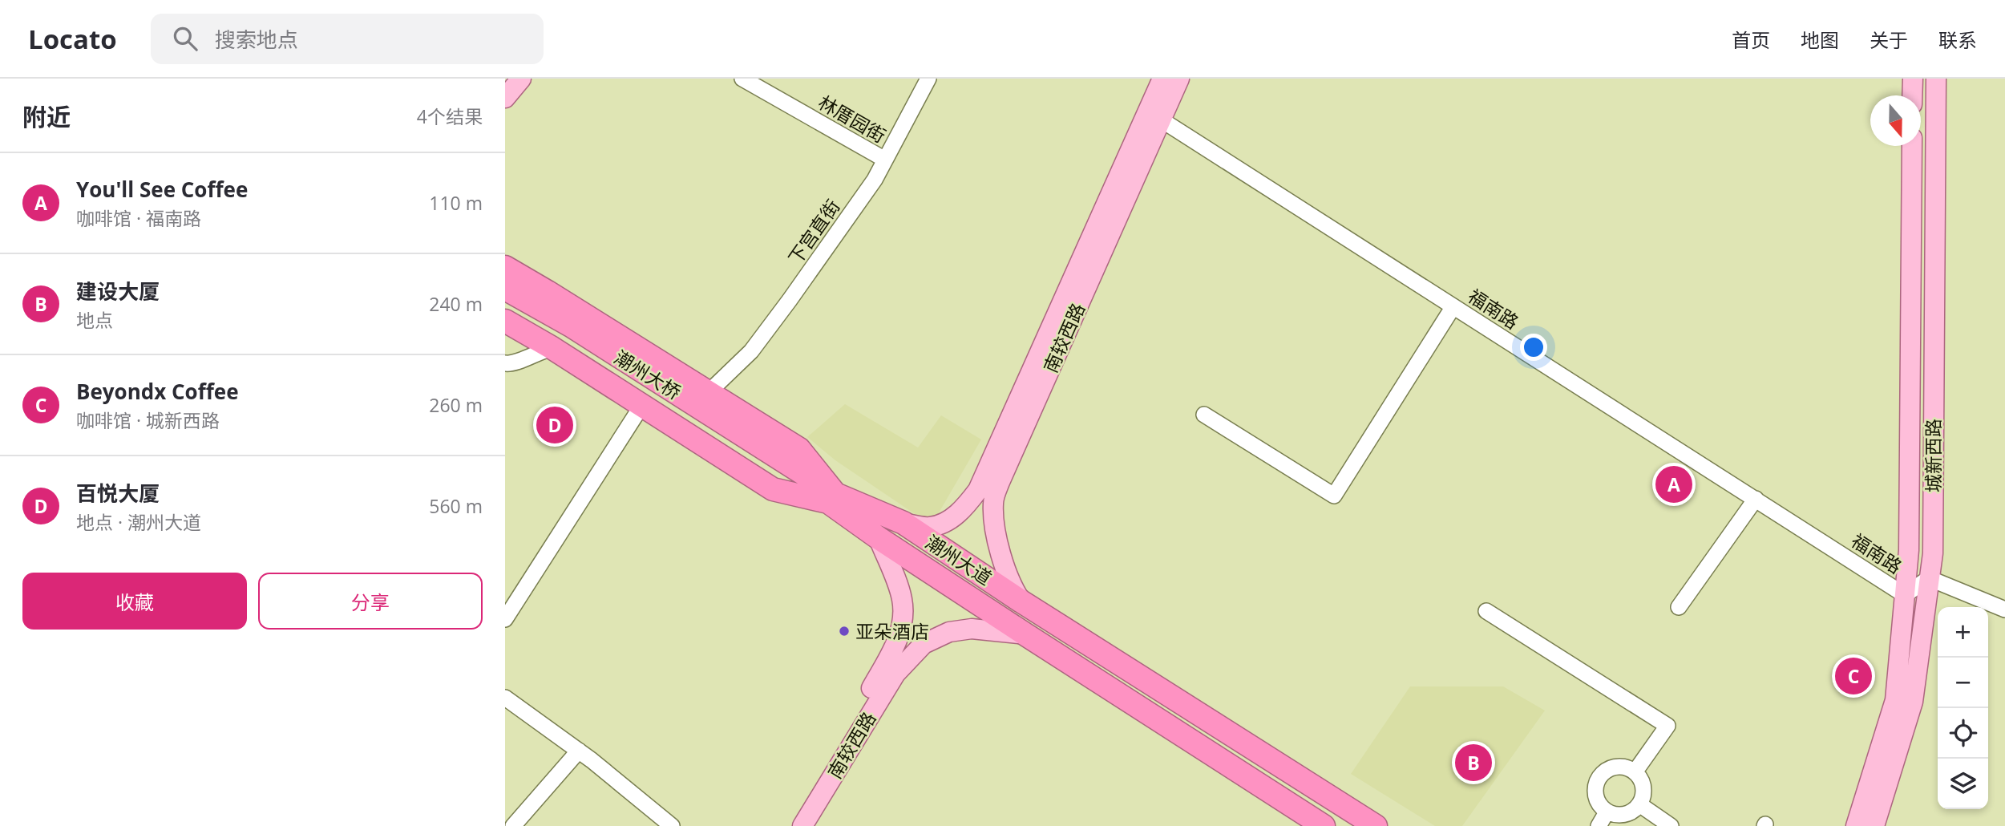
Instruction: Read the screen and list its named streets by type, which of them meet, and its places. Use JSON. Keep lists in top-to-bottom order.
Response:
{
  "streets": {
    "highway": ["潮州大桥", "潮州大道"],
    "main road": ["南较西路", "城新西路"],
    "street": ["林厝园街", "下宫直街", "福南路"]
  },
  "crossings": [
    ["林厝园街", "下宫直街"],
    ["下宫直街", "潮州大道"],
    ["福南路", "南较西路"],
    ["福南路", "城新西路"],
    ["南较西路", "潮州大道"]
  ],
  "places": ["亚朵酒店"],
  "north": "bottom",
  "page": {
    "header": "Locato",
    "search": "搜索地点",
    "nav": [
      "首页",
      "地图",
      "关于",
      "联系"
    ],
    "heading": ["附近", "4个结果"],
    "list": [
      {
        "mark": "A",
        "name": "You'll See Coffee",
        "note": "咖啡馆 · 福南路",
        "value": "110 m"
      },
      {
        "mark": "B",
        "name": "建设大厦",
        "note": "地点",
        "value": "240 m"
      },
      {
        "mark": "C",
        "name": "Beyondx Coffee",
        "note": "咖啡馆 · 城新西路",
        "value": "260 m"
      },
      {
        "mark": "D",
        "name": "百悦大厦",
        "note": "地点 · 潮州大道",
        "value": "560 m"
      }
    ],
    "pins": [
      "D",
      "A",
      "C",
      "B"
    ],
    "buttons": ["收藏", "分享"],
    "map_buttons": ["+", "−"]
  }
}
